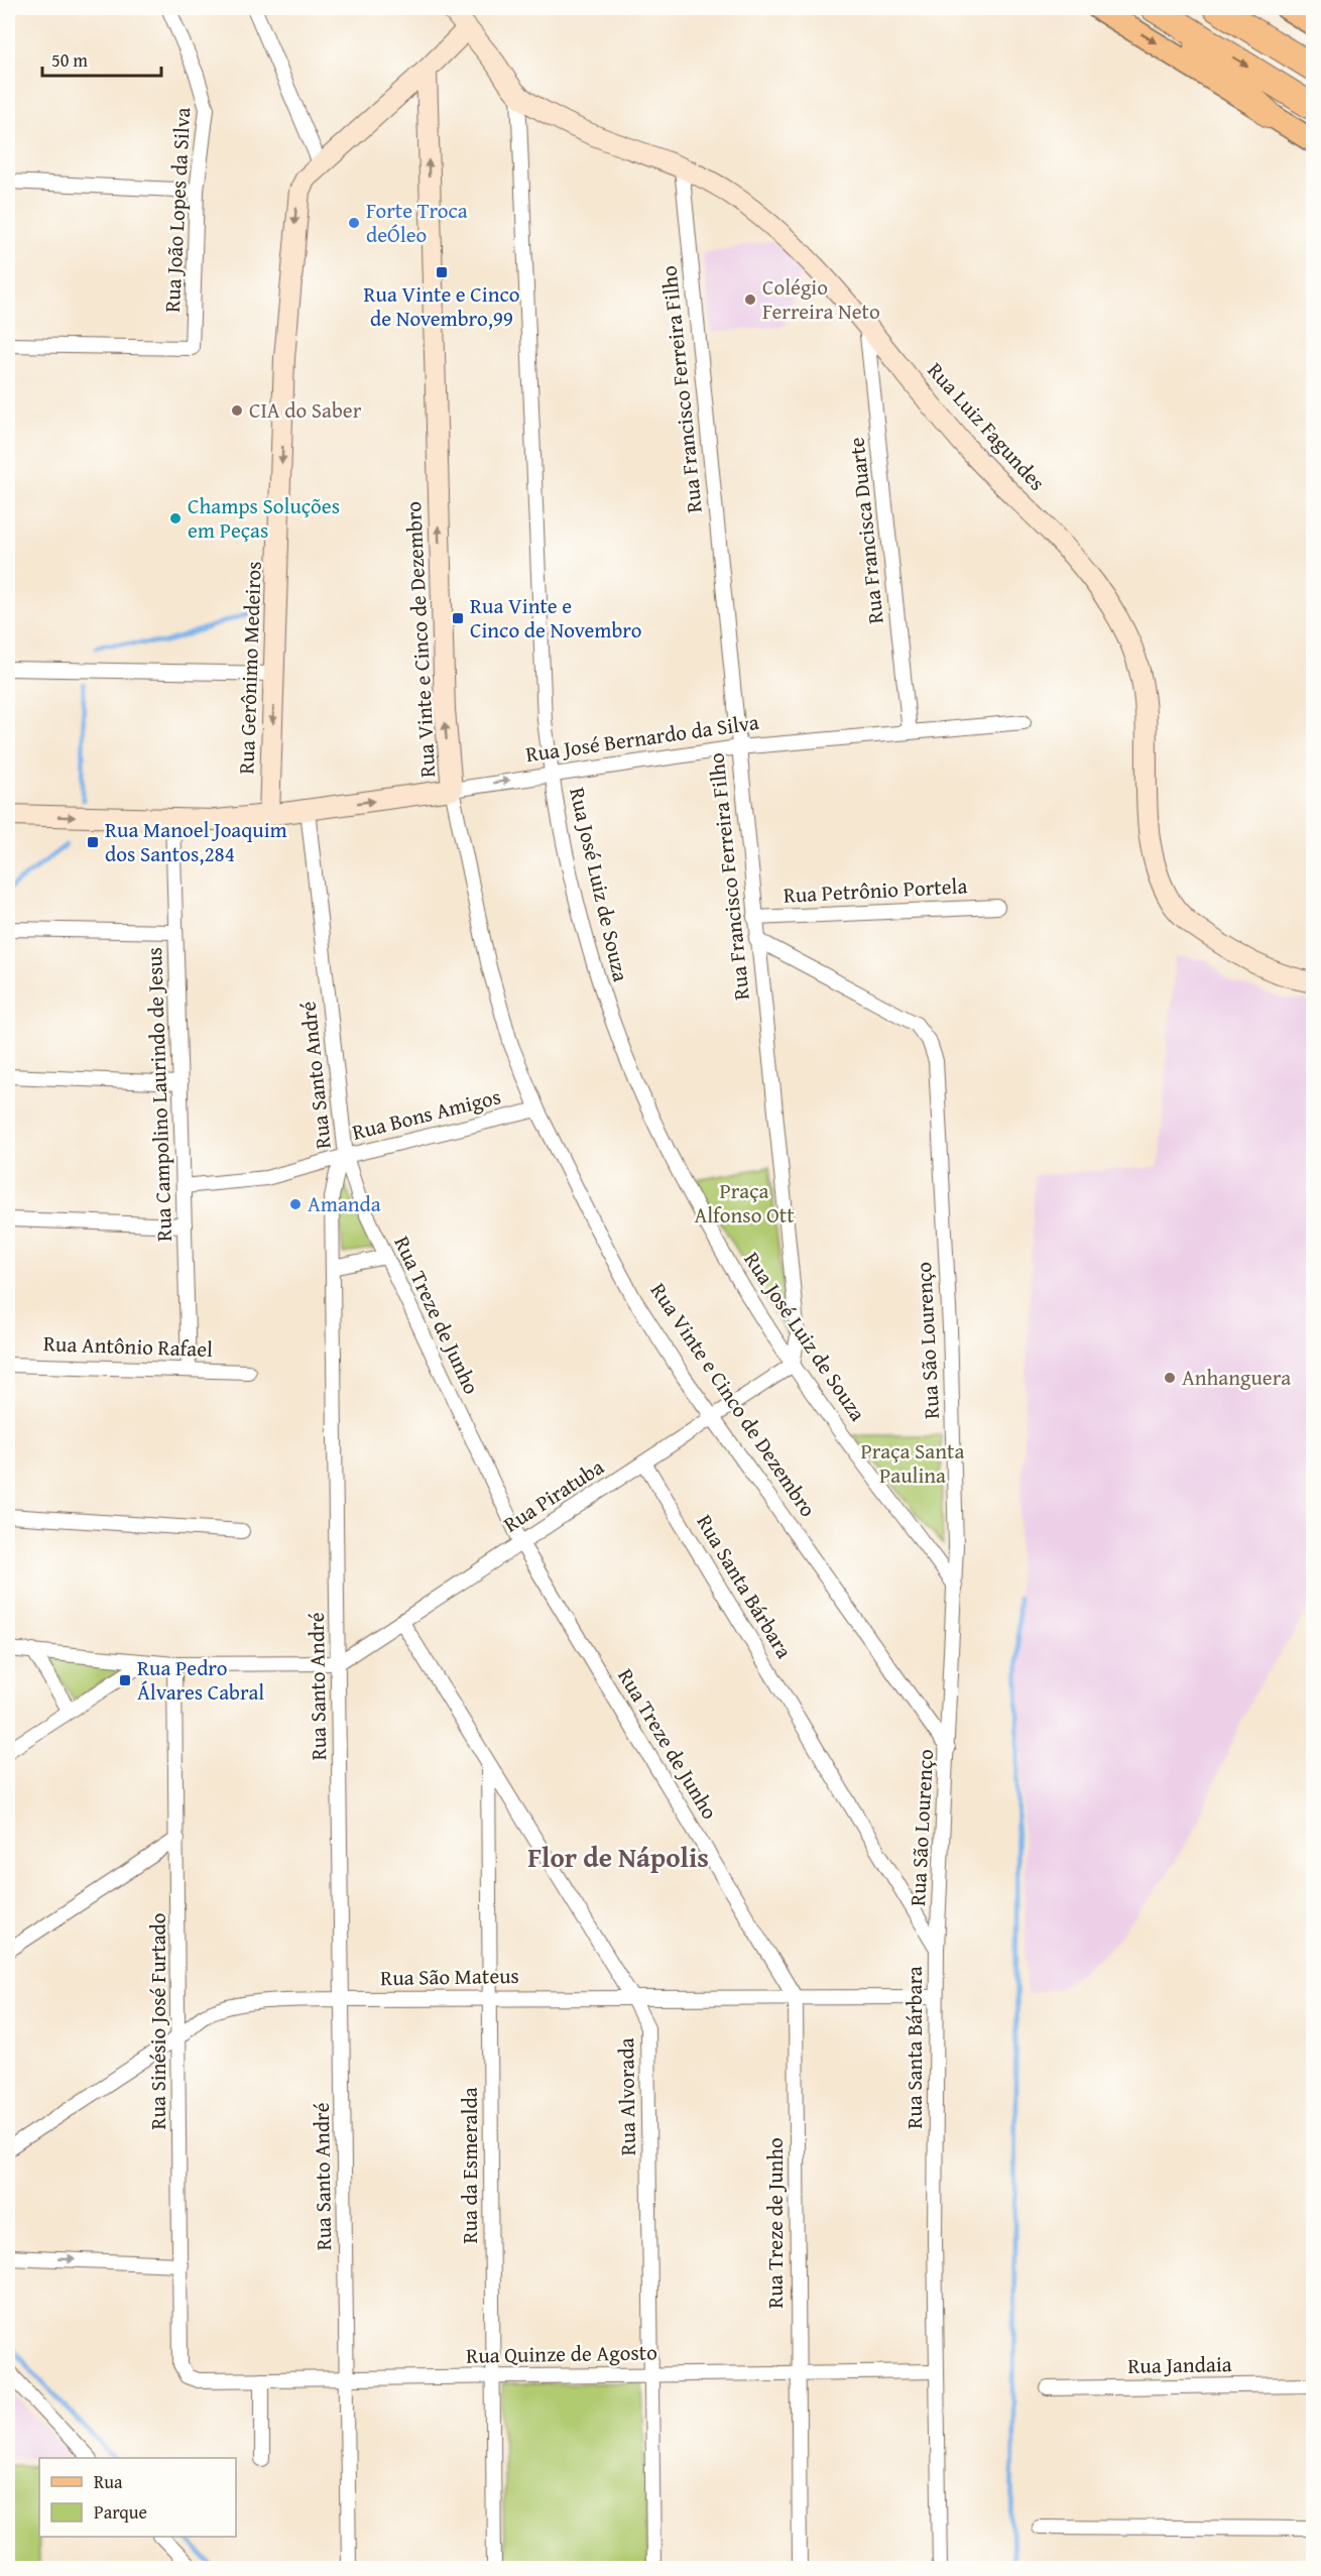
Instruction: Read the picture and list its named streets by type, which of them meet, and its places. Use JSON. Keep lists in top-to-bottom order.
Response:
{
  "streets": {
    "main road": [
      "Rua Luiz Fagundes",
      "Rua Vinte e Cinco de Dezembro",
      "Rua Gerônimo Medeiros",
      "Rua José Bernardo da Silva"
    ],
    "street": [
      "Rua João Lopes da Silva",
      "Rua Francisco Ferreira Filho",
      "Rua Francisca Duarte",
      "Rua José Luiz de Souza",
      "Rua Petrônio Portela",
      "Rua Santo André",
      "Rua Campolino Laurindo de Jesus",
      "Rua Bons Amigos",
      "Rua Treze de Junho",
      "Rua São Lourenço",
      "Rua Antônio Rafael",
      "Rua Piratuba",
      "Rua Santa Bárbara",
      "Rua São Mateus",
      "Rua Sinésio José Furtado",
      "Rua Alvorada",
      "Rua da Esmeralda",
      "Rua Quinze de Agosto",
      "Rua Jandaia"
    ]
  },
  "crossings": [
    ["Rua Francisco Ferreira Filho", "Rua Luiz Fagundes"],
    ["Rua Francisco Ferreira Filho", "Rua José Bernardo da Silva"],
    ["Rua Francisco Ferreira Filho", "Rua José Luiz de Souza"],
    ["Rua Francisco Ferreira Filho", "Rua Petrônio Portela"],
    ["Rua Francisco Ferreira Filho", "Rua São Lourenço"],
    ["Rua Francisco Ferreira Filho", "Rua Piratuba"],
    ["Rua Luiz Fagundes", "Rua Francisca Duarte"],
    ["Rua Luiz Fagundes", "Rua José Luiz de Souza"],
    ["Rua Francisca Duarte", "Rua José Bernardo da Silva"],
    ["Rua Vinte e Cinco de Dezembro", "Rua Gerônimo Medeiros"],
    ["Rua Vinte e Cinco de Dezembro", "Rua José Bernardo da Silva"],
    ["Rua Vinte e Cinco de Dezembro", "Rua Bons Amigos"],
    ["Rua Vinte e Cinco de Dezembro", "Rua São Lourenço"],
    ["Rua Vinte e Cinco de Dezembro", "Rua Piratuba"],
    ["Rua Gerônimo Medeiros", "Rua José Bernardo da Silva"],
    ["Rua José Bernardo da Silva", "Rua José Luiz de Souza"],
    ["Rua José Bernardo da Silva", "Rua Santo André"],
    ["Rua José Bernardo da Silva", "Rua Campolino Laurindo de Jesus"],
    ["Rua José Luiz de Souza", "Rua São Lourenço"],
    ["Rua José Luiz de Souza", "Rua Piratuba"],
    ["Rua Santo André", "Rua Bons Amigos"],
    ["Rua Santo André", "Rua Treze de Junho"],
    ["Rua Santo André", "Rua Piratuba"],
    ["Rua Santo André", "Rua São Mateus"],
    ["Rua Santo André", "Rua Quinze de Agosto"],
    ["Rua Campolino Laurindo de Jesus", "Rua Bons Amigos"],
    ["Rua Campolino Laurindo de Jesus", "Rua Antônio Rafael"],
    ["Rua Bons Amigos", "Rua Treze de Junho"],
    ["Rua Treze de Junho", "Rua Piratuba"],
    ["Rua Treze de Junho", "Rua São Mateus"],
    ["Rua Treze de Junho", "Rua Quinze de Agosto"],
    ["Rua São Lourenço", "Rua Santa Bárbara"],
    ["Rua Piratuba", "Rua Santa Bárbara"],
    ["Rua Piratuba", "Rua Alvorada"],
    ["Rua Santa Bárbara", "Rua São Mateus"],
    ["Rua Santa Bárbara", "Rua Quinze de Agosto"],
    ["Rua São Mateus", "Rua Sinésio José Furtado"],
    ["Rua São Mateus", "Rua Alvorada"],
    ["Rua São Mateus", "Rua da Esmeralda"],
    ["Rua Sinésio José Furtado", "Rua Quinze de Agosto"],
    ["Rua Alvorada", "Rua da Esmeralda"],
    ["Rua Alvorada", "Rua Quinze de Agosto"],
    ["Rua da Esmeralda", "Rua Quinze de Agosto"]
  ],
  "one_way": ["Rua Vinte e Cinco de Dezembro", "Rua Gerônimo Medeiros"],
  "districts": ["Flor de Nápolis"],
  "parks": ["Praça Alfonso Ott", "Praça Santa Paulina"],
  "places": {
    "other": [
      "Forte Troca deÓleo",
      "Colégio Ferreira Neto",
      "CIA do Saber",
      "Champs Soluções em Peças",
      "Amanda",
      "Anhanguera"
    ],
    "transit": [
      "Rua Vinte e Cinco de Novembro,99",
      "Rua Vinte e Cinco de Novembro",
      "Rua Manoel Joaquim dos Santos,284",
      "Rua Pedro Álvares Cabral"
    ]
  },
  "legend": ["Rua", "Parque"],
  "scale_bar": "50 m"
}
